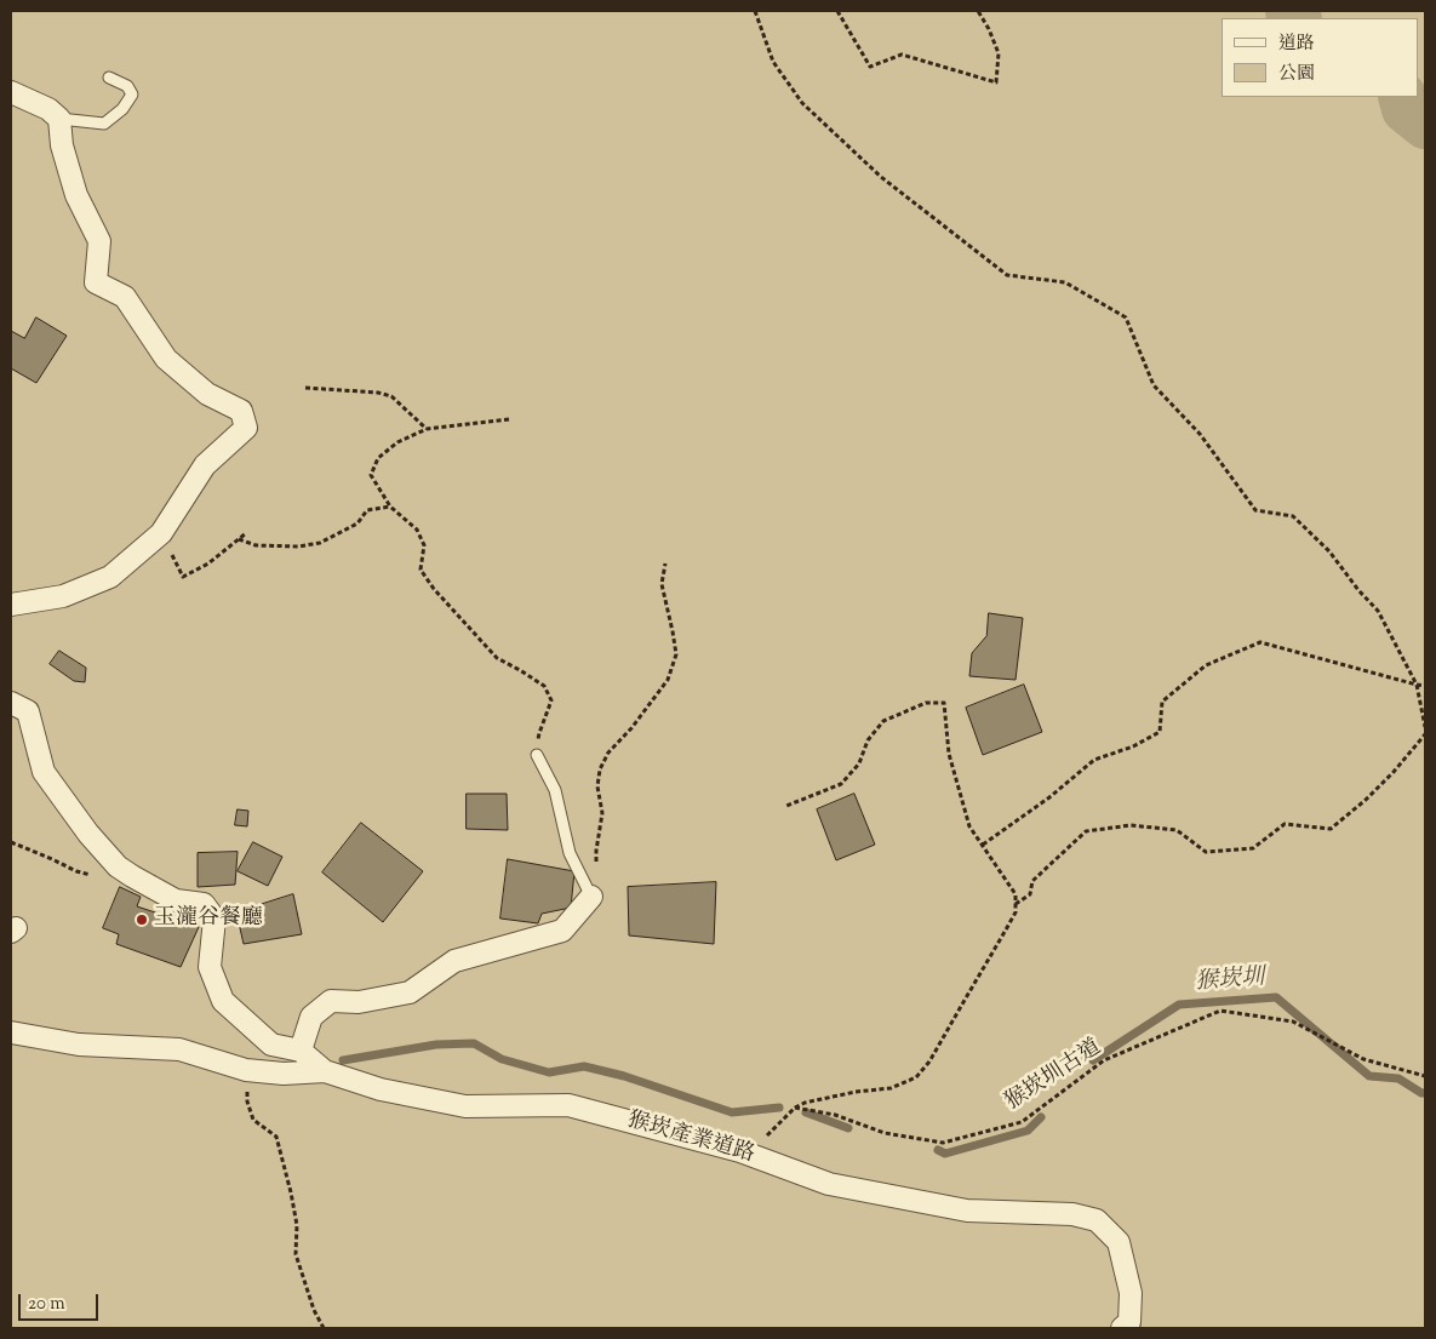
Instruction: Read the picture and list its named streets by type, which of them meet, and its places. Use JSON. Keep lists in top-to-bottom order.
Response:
{
  "streets": {
    "street": ["猴崁產業道路"],
    "path": ["猴崁圳古道"]
  },
  "water": ["猴崁圳"],
  "places": ["玉瀧谷餐廳"],
  "legend": ["道路", "公園"],
  "scale_bar": "20 m"
}
